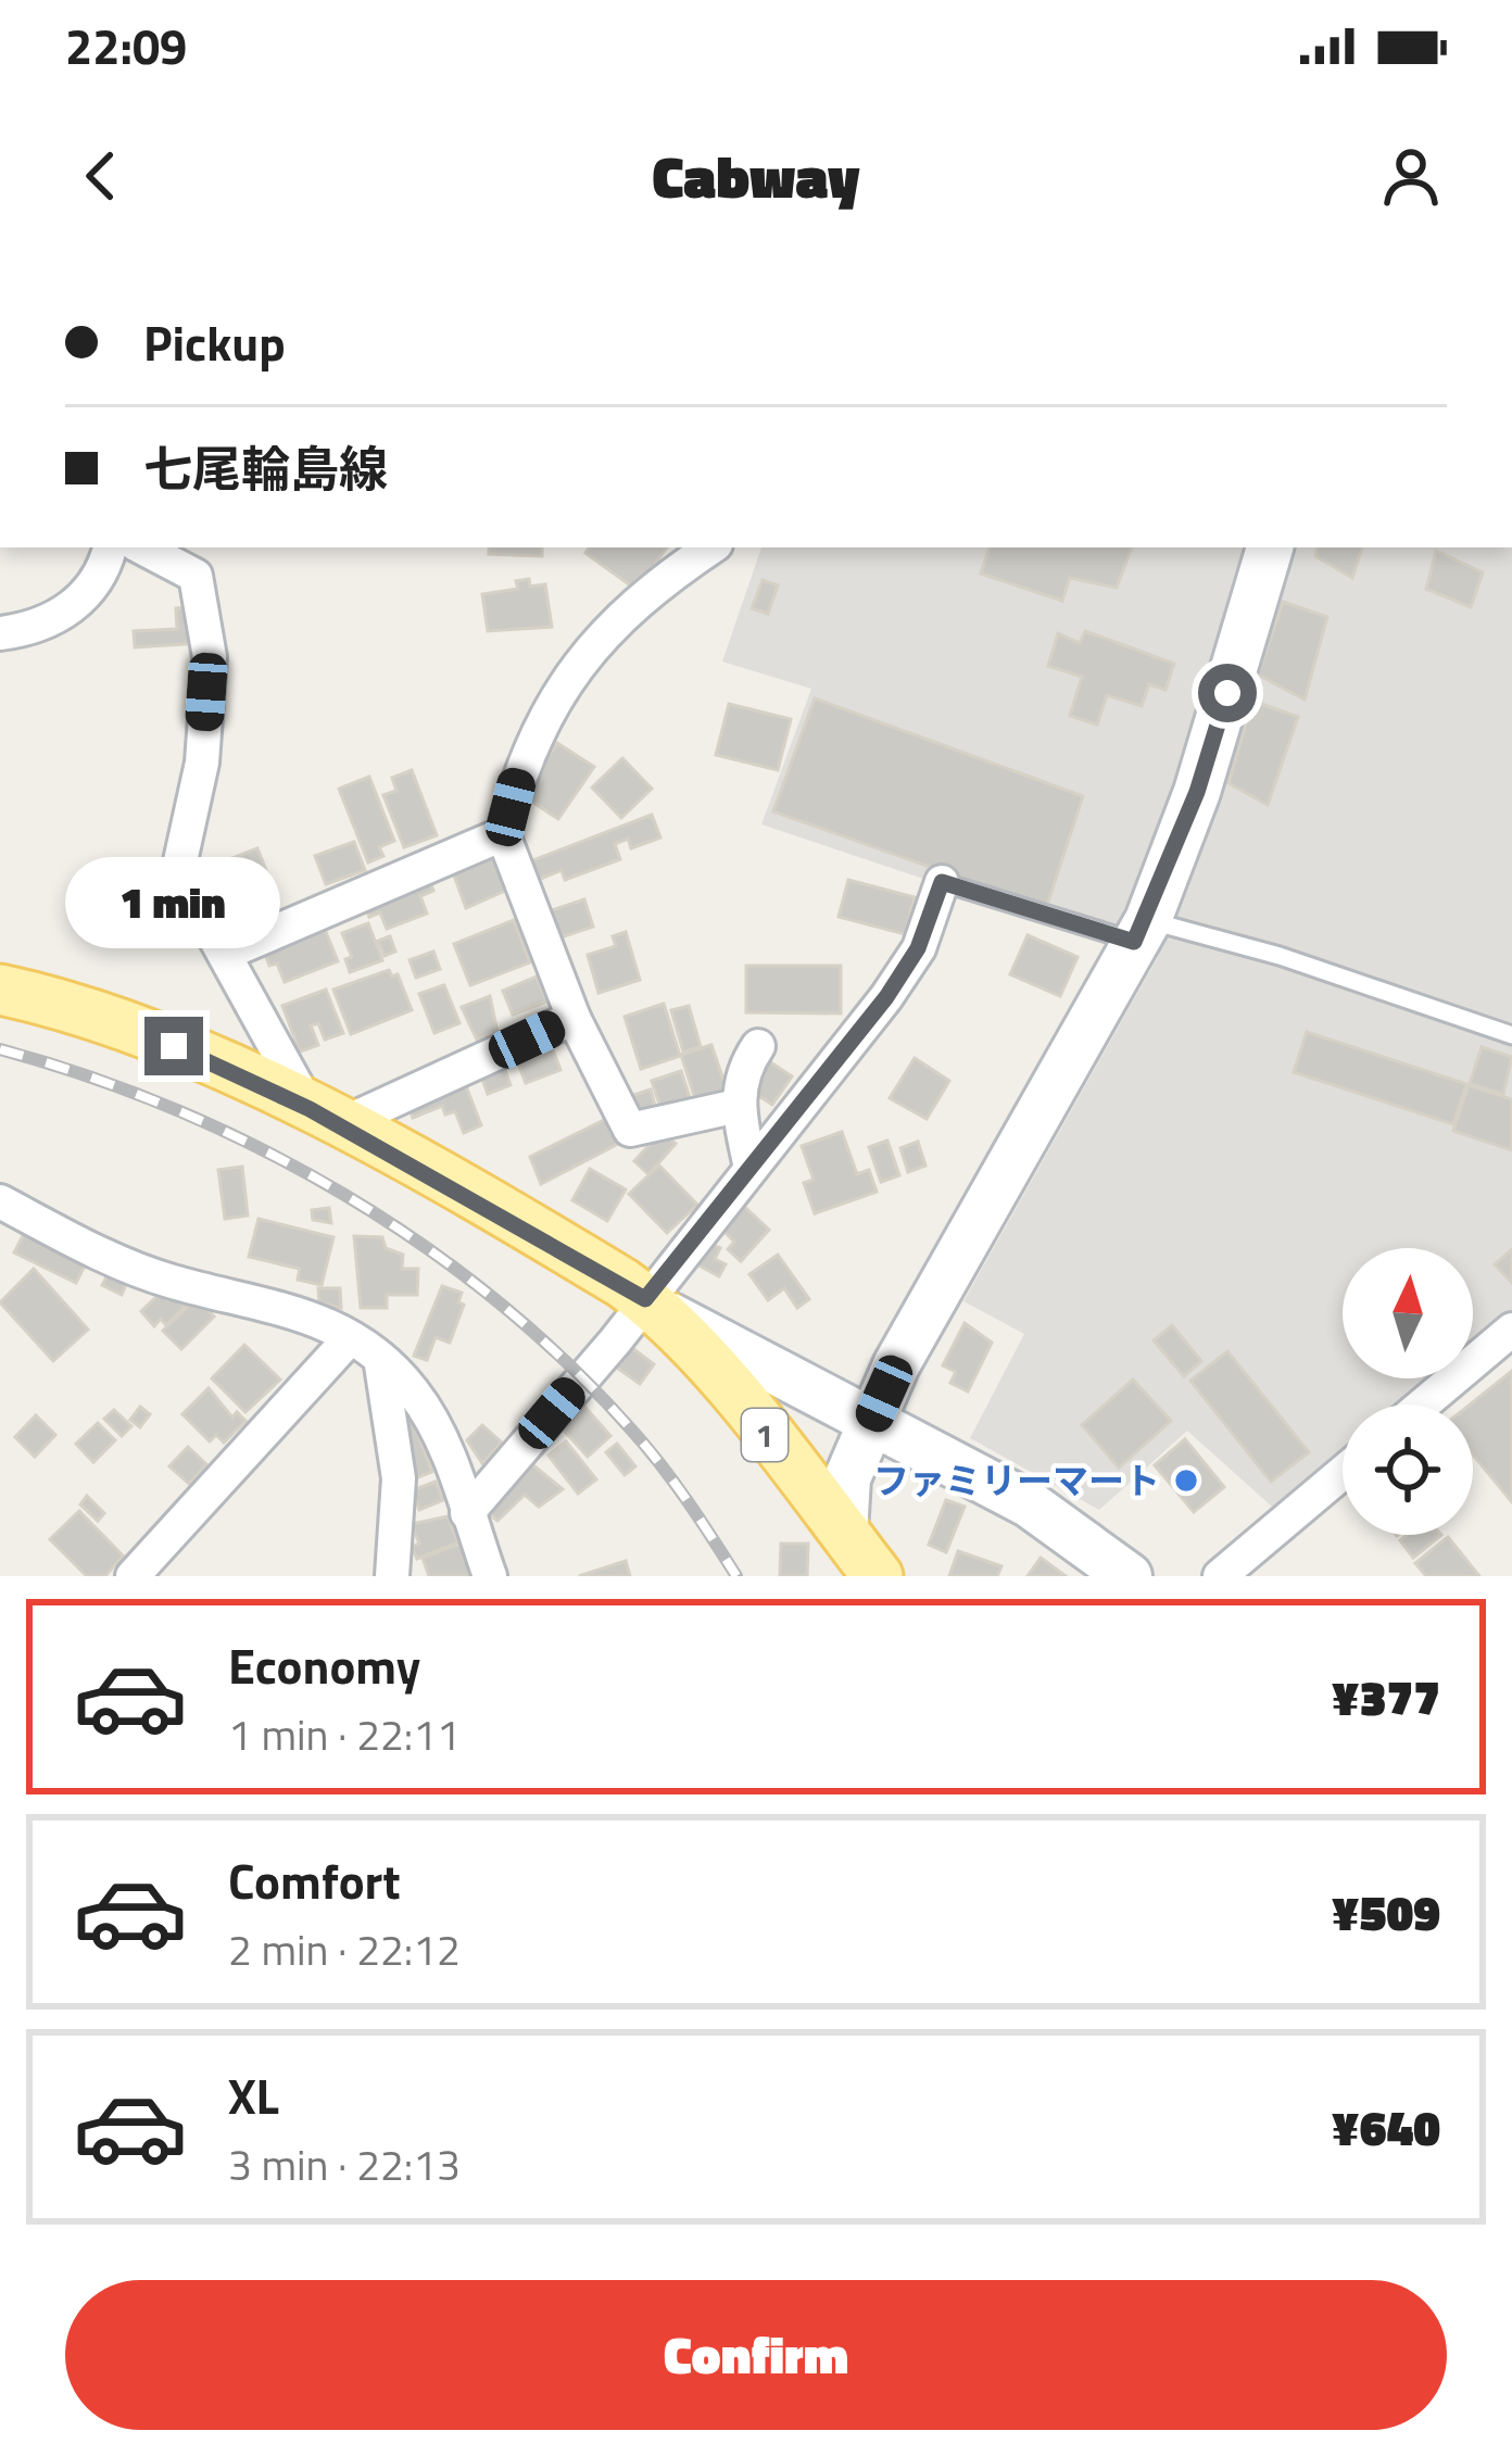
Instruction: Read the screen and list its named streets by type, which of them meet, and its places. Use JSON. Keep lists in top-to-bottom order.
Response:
{
  "streets": {
    "main road": ["1"]
  },
  "places": ["ファミリーマート"],
  "north": "top",
  "page": {
    "status": "22:09",
    "header": "Cabway",
    "banner": ["Pickup", "七尾輪島線"],
    "bubble": "1 min",
    "list": [
      {
        "name": "Economy",
        "note": "1 min · 22:11",
        "value": "¥377"
      },
      {
        "name": "Comfort",
        "note": "2 min · 22:12",
        "value": "¥509"
      },
      {
        "name": "XL",
        "note": "3 min · 22:13",
        "value": "¥640"
      }
    ],
    "buttons": "Confirm"
  }
}
